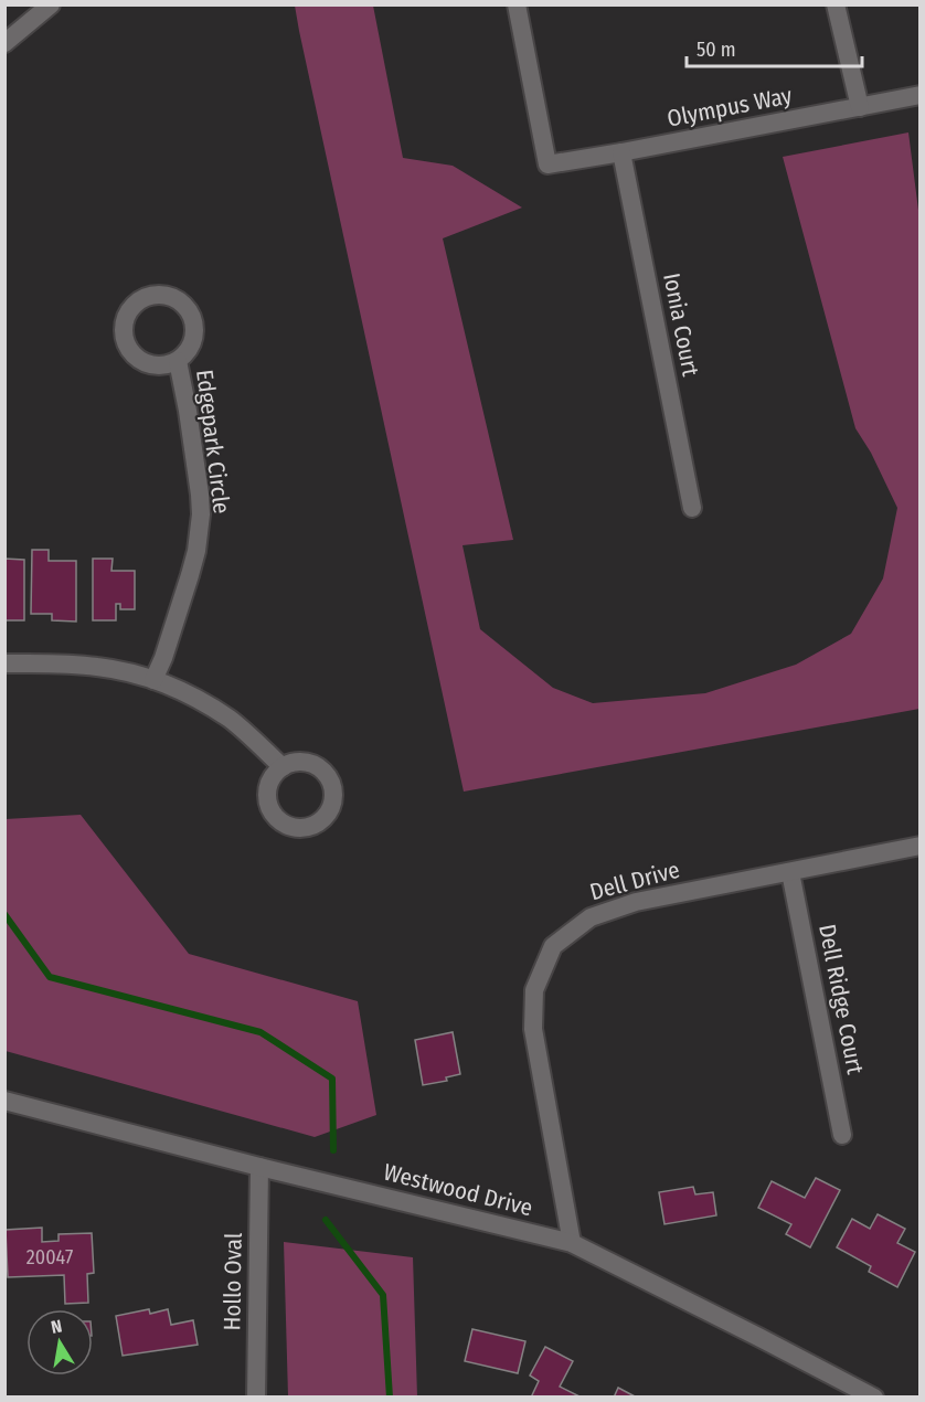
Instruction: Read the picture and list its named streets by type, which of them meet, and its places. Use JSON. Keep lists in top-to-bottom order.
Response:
{
  "streets": {
    "street": [
      "Olympus Way",
      "Ionia Court",
      "Edgepark Circle",
      "Dell Drive",
      "Dell Ridge Court",
      "Westwood Drive",
      "Hollo Oval"
    ]
  },
  "crossings": [
    ["Olympus Way", "Ionia Court"],
    ["Dell Drive", "Dell Ridge Court"],
    ["Dell Drive", "Westwood Drive"],
    ["Westwood Drive", "Hollo Oval"]
  ],
  "house_numbers": ["20047"],
  "scale_bar": "50 m",
  "north": "top"
}
